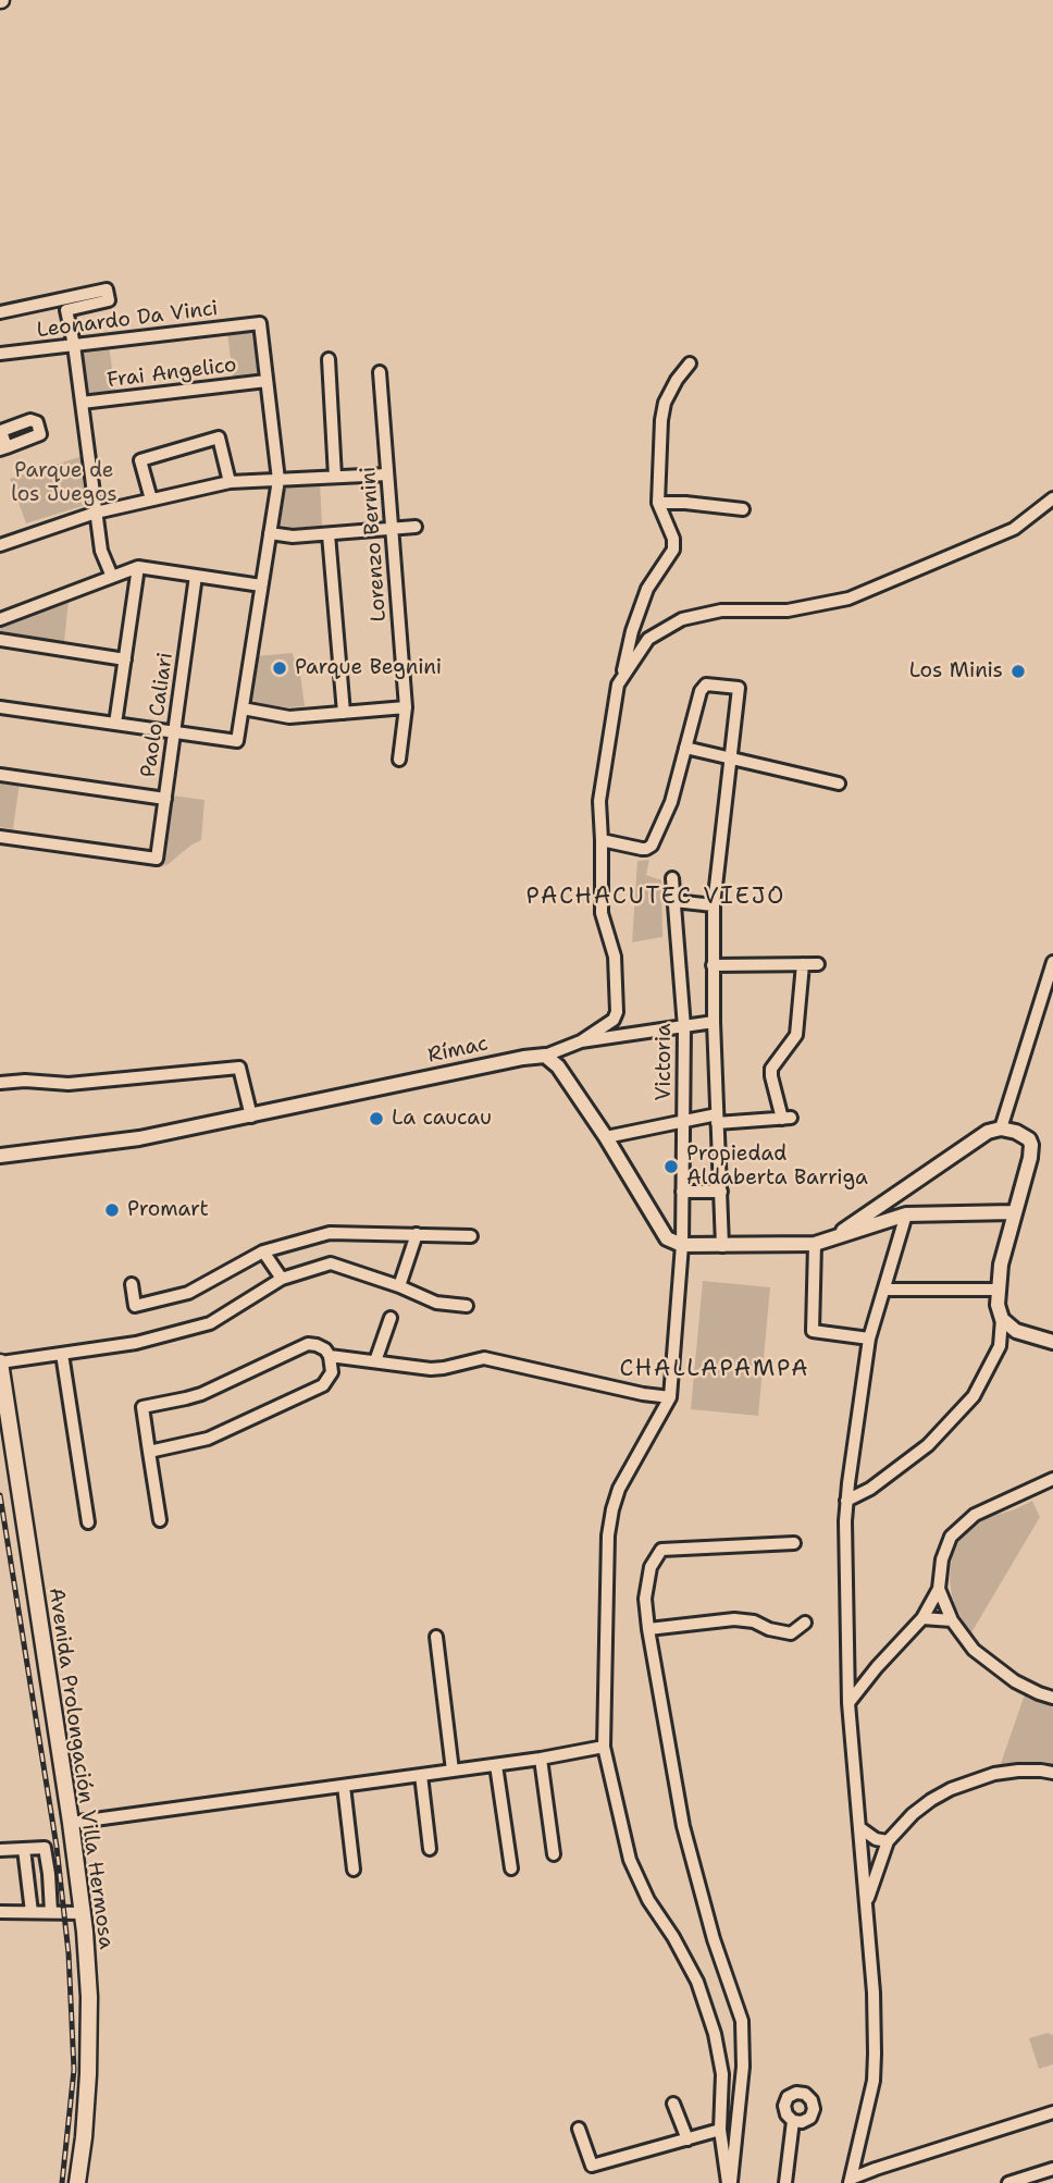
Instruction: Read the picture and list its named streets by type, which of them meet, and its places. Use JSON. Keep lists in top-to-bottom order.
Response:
{
  "streets": {
    "main road": ["Avenida Prolongación Villa Hermosa"],
    "street": [
      "Leonardo Da Vinci",
      "Frai Angelico",
      "Lorenzo Bernini",
      "Paolo Caliari",
      "Rímac",
      "Victoria"
    ]
  },
  "crossings": [
    ["Leonardo Da Vinci", "Frai Angelico"]
  ],
  "districts": ["PACHACUTEC VIEJO", "CHALLAPAMPA"],
  "parks": ["Parque de los Juegos"],
  "places": [
    "Parque Begnini",
    "Los Minis",
    "La caucau",
    "Propiedad Aldaberta Barriga",
    "Promart"
  ]
}
